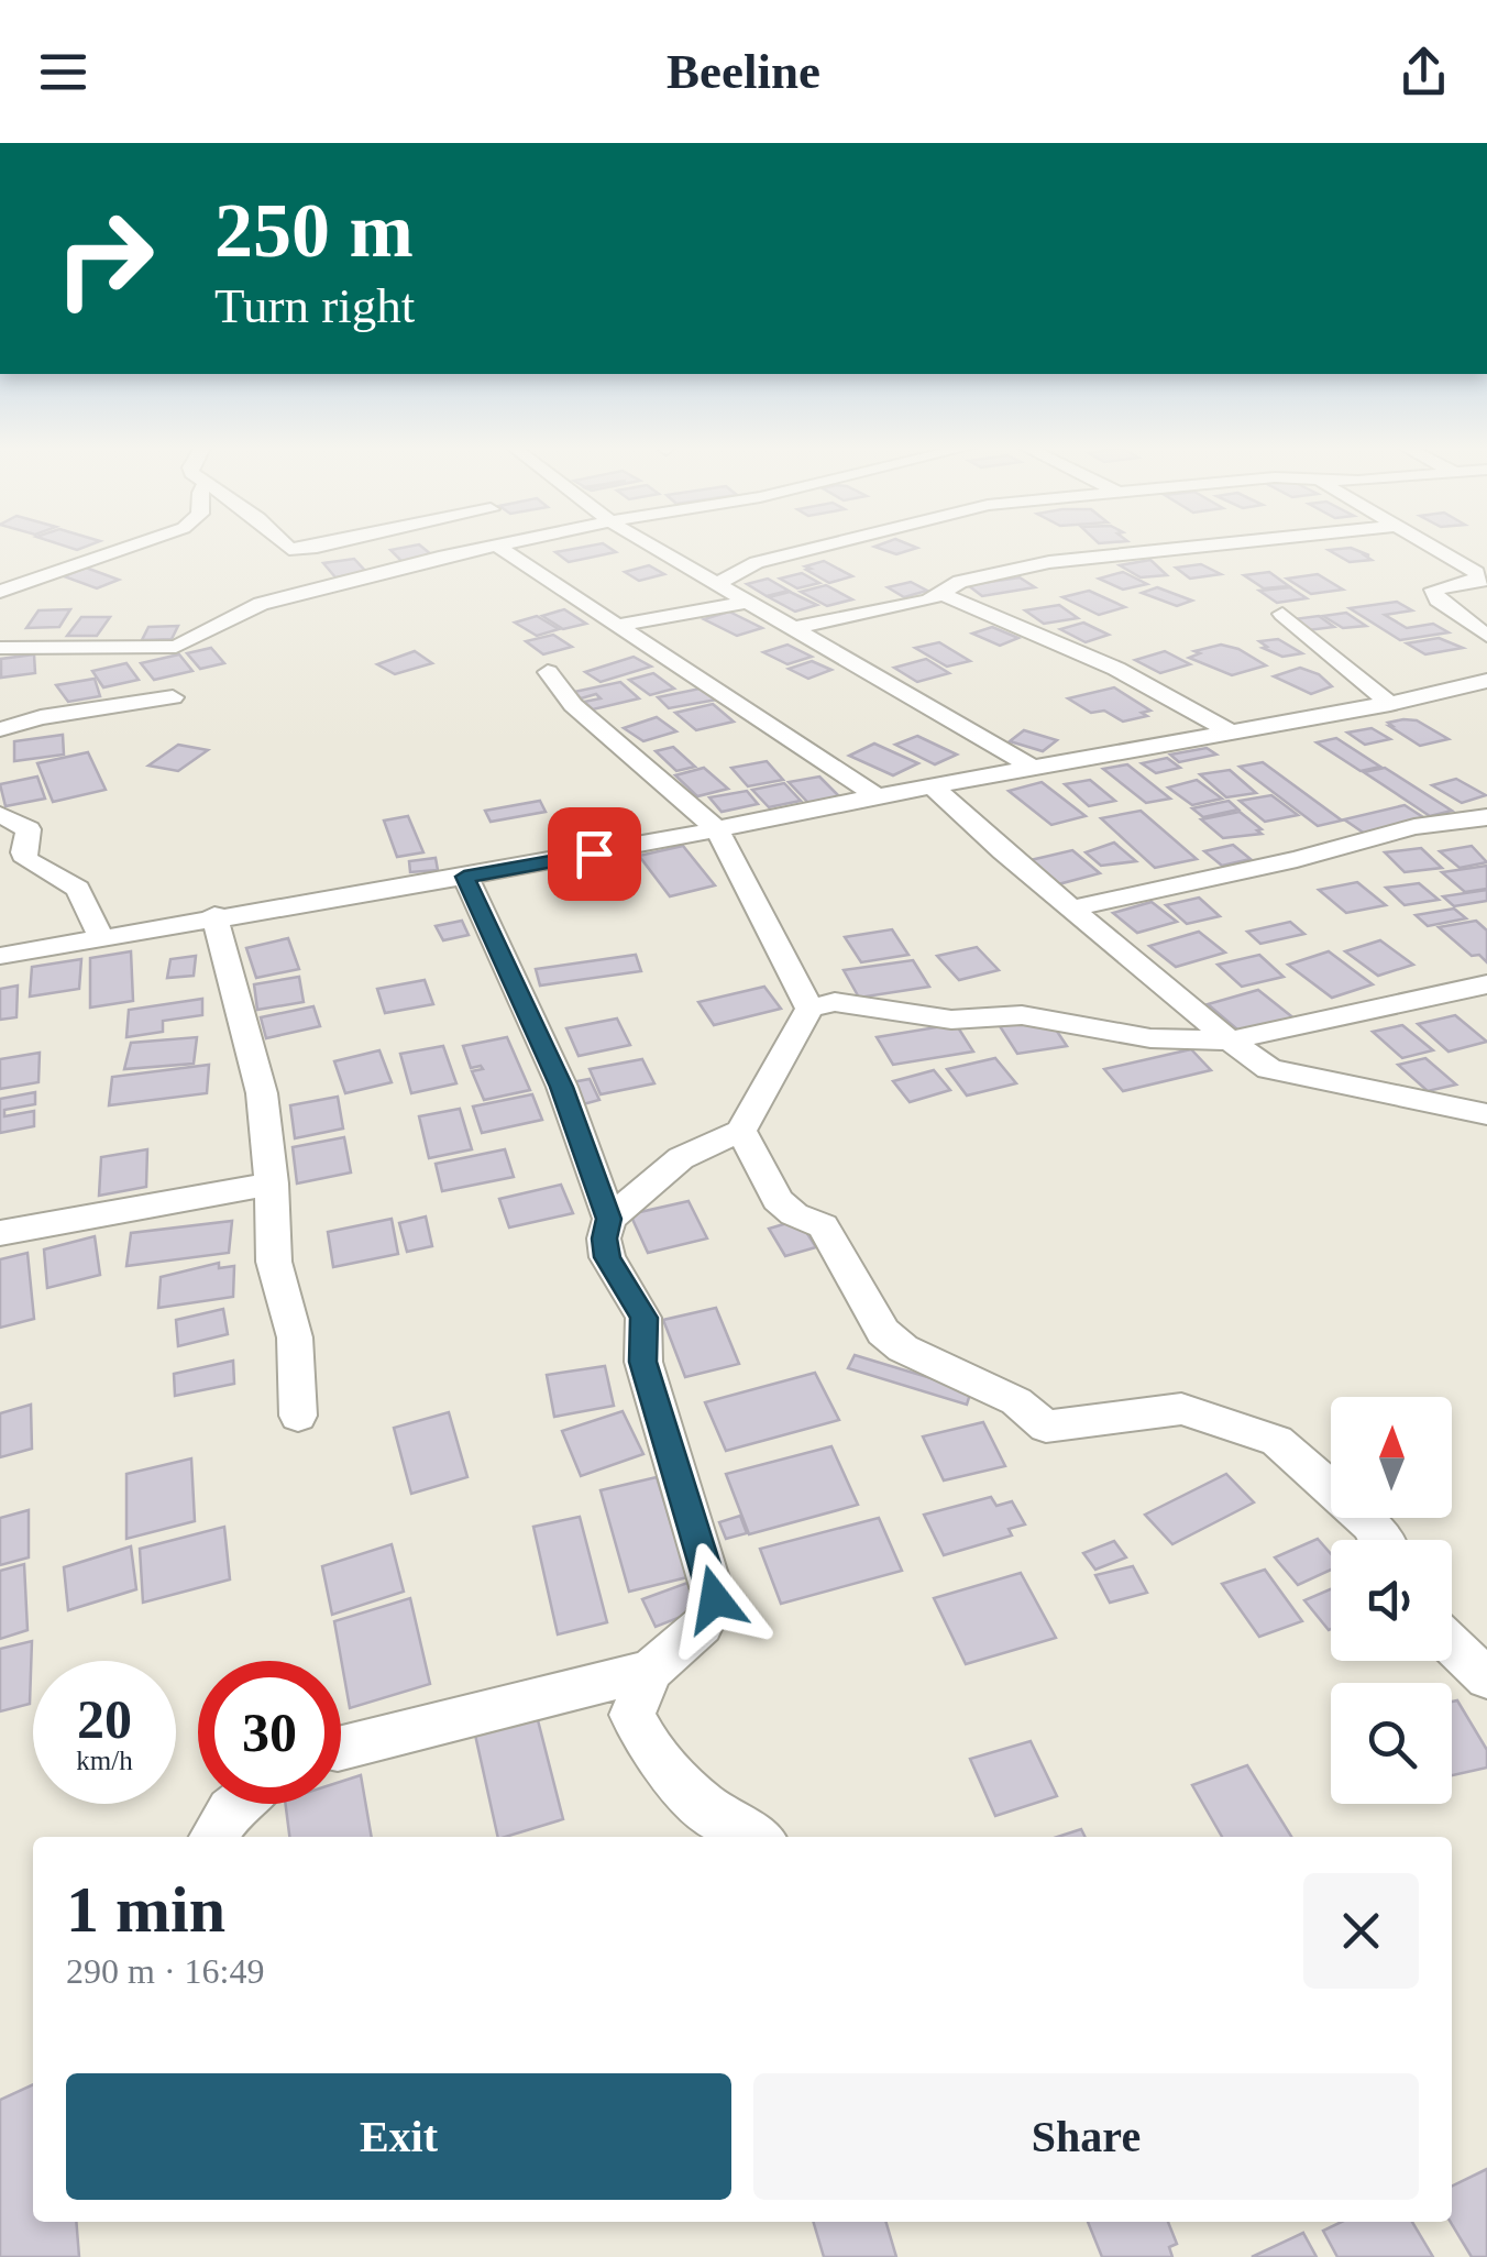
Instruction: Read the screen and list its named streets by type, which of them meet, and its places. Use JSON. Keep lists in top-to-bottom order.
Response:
{
  "north": "top",
  "page": {
    "header": "Beeline",
    "turn": ["250 m", "Turn right"],
    "speed": "20 km/h",
    "limit": "30",
    "heading": ["1 min", "290 m · 16:49"],
    "buttons": ["Exit", "Share"]
  }
}
